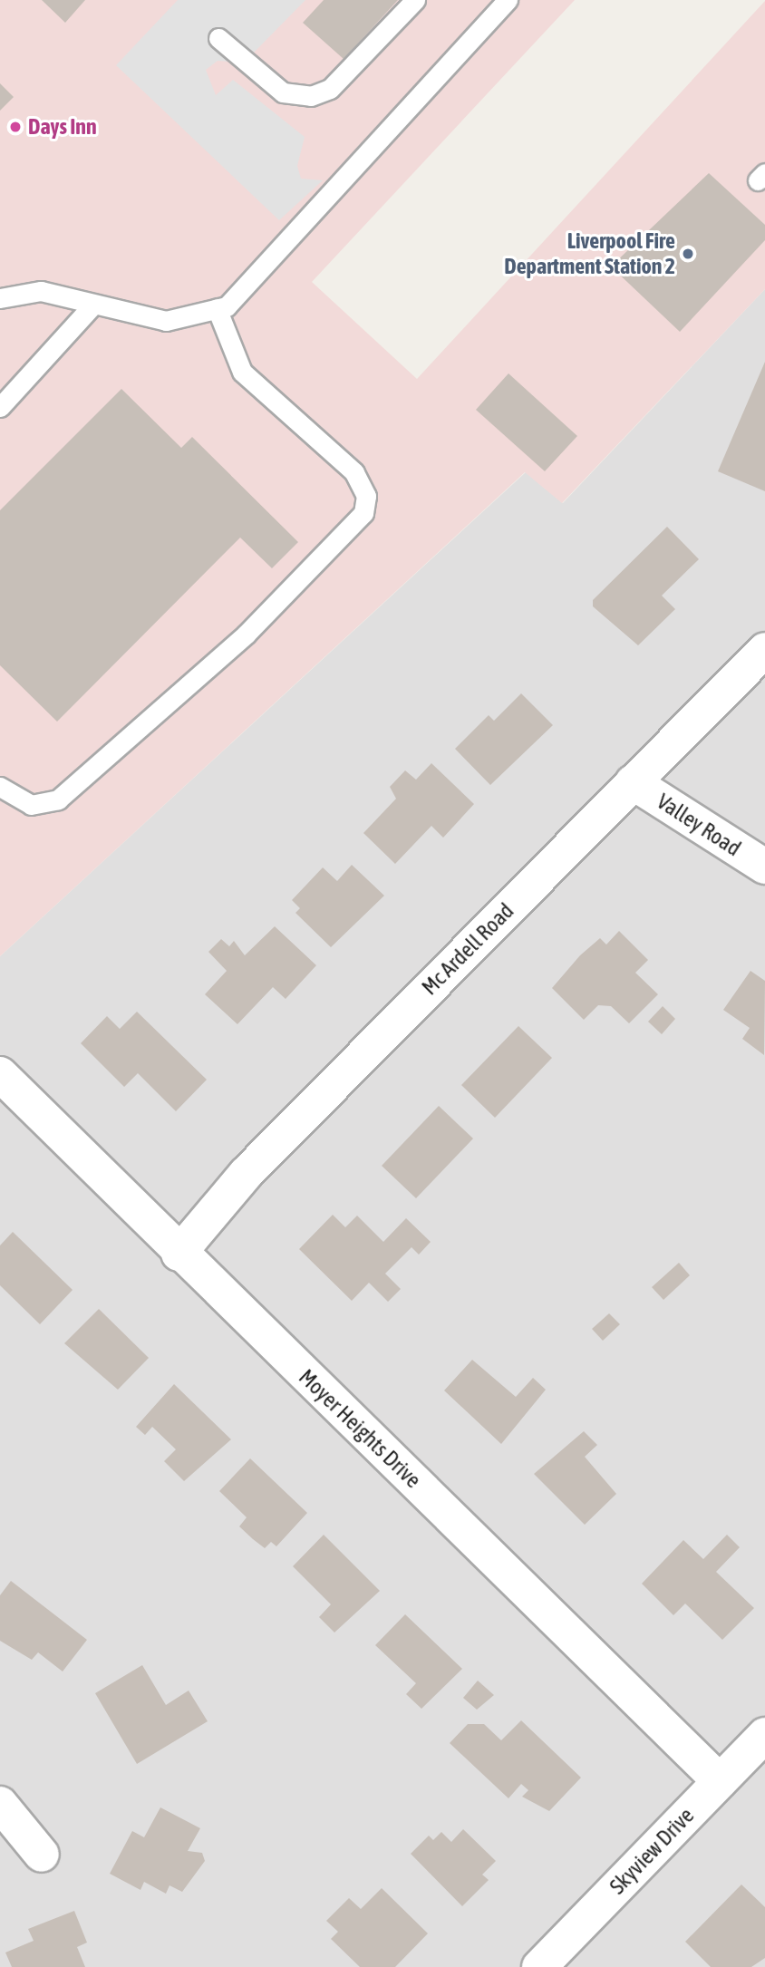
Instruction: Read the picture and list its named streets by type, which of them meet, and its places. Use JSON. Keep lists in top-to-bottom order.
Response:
{
  "streets": {
    "street": [
      "Valley Road",
      "Mc Ardell Road",
      "Moyer Heights Drive",
      "Skyview Drive"
    ]
  },
  "crossings": [
    ["Valley Road", "Mc Ardell Road"],
    ["Mc Ardell Road", "Moyer Heights Drive"],
    ["Moyer Heights Drive", "Skyview Drive"]
  ],
  "places": ["Days Inn", "Liverpool Fire Department Station 2"]
}
